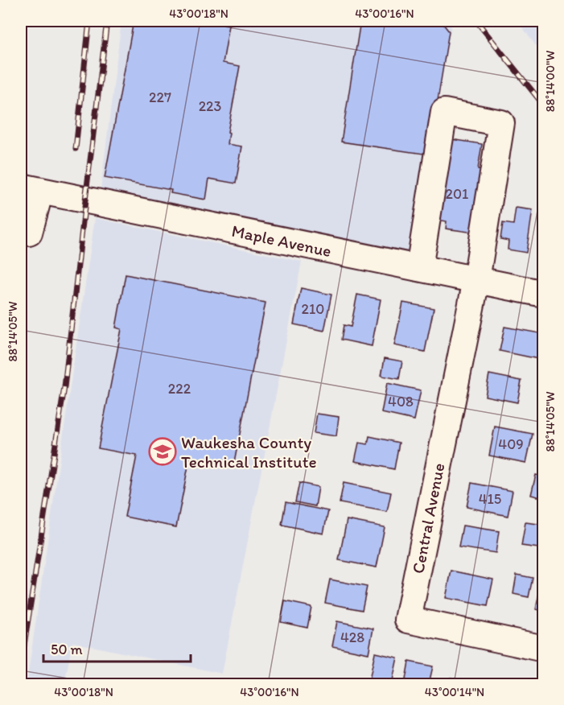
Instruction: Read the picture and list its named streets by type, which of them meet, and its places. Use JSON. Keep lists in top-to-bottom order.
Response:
{
  "streets": {
    "street": ["Maple Avenue", "Central Avenue"]
  },
  "crossings": [
    ["Maple Avenue", "Central Avenue"]
  ],
  "places": {
    "school or university": ["Waukesha County Technical Institute"]
  },
  "house_numbers": [
    "227",
    "223",
    "201",
    "210",
    "222",
    "408",
    "409",
    "415",
    "428"
  ],
  "scale_bar": "50 m",
  "coordinates": [
    "43°00'18\"N",
    "43°00'16\"N",
    "88°14'00\"W",
    "88°14'05\"W",
    "43°00'14\"N"
  ]
}
